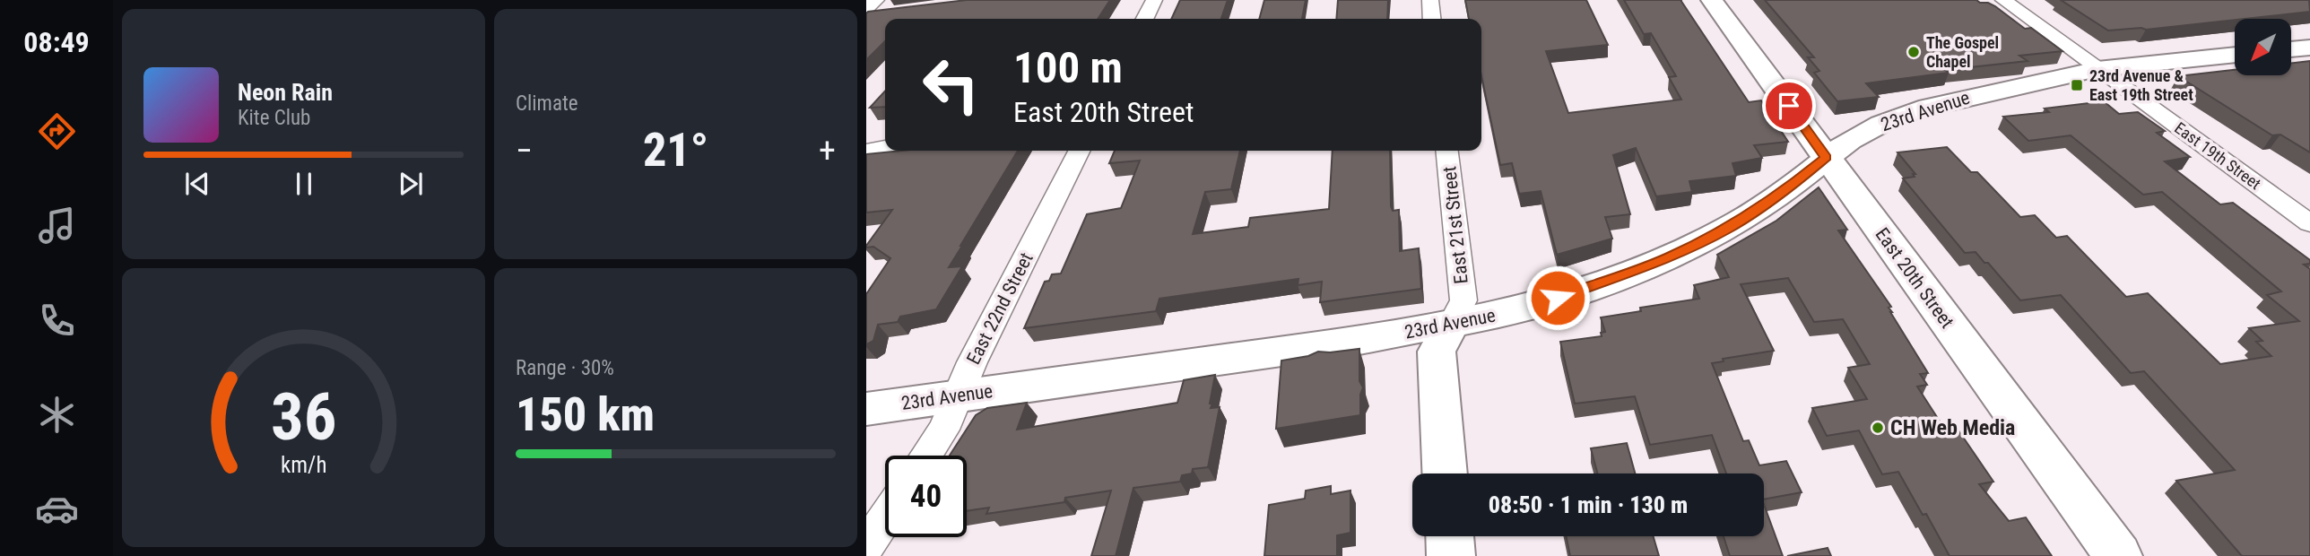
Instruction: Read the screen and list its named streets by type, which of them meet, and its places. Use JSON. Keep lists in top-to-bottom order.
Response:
{
  "streets": {
    "street": [
      "23rd Avenue",
      "East 19th Street",
      "East 21st Street",
      "East 20th Street",
      "East 22nd Street"
    ]
  },
  "crossings": [
    ["23rd Avenue", "East 19th Street"],
    ["23rd Avenue", "East 21st Street"],
    ["23rd Avenue", "East 20th Street"],
    ["23rd Avenue", "East 22nd Street"]
  ],
  "places": {
    "other": ["The Gospel Chapel", "CH Web Media"],
    "transit": ["23rd Avenue & East 19th Street"]
  },
  "north": "bottom left",
  "page": {
    "tabs": "08:49",
    "tile": [
      "Climate",
      ["Range · 30%", "150 km"]
    ],
    "turn": ["100 m", "East 20th Street"],
    "song": ["Neon Rain", "Kite Club"],
    "heat": ["−", "21°", "+"],
    "limit": "40",
    "trip": "08:50 · 1 min · 130 m",
    "gauge": ["36", "km/h"]
  }
}
